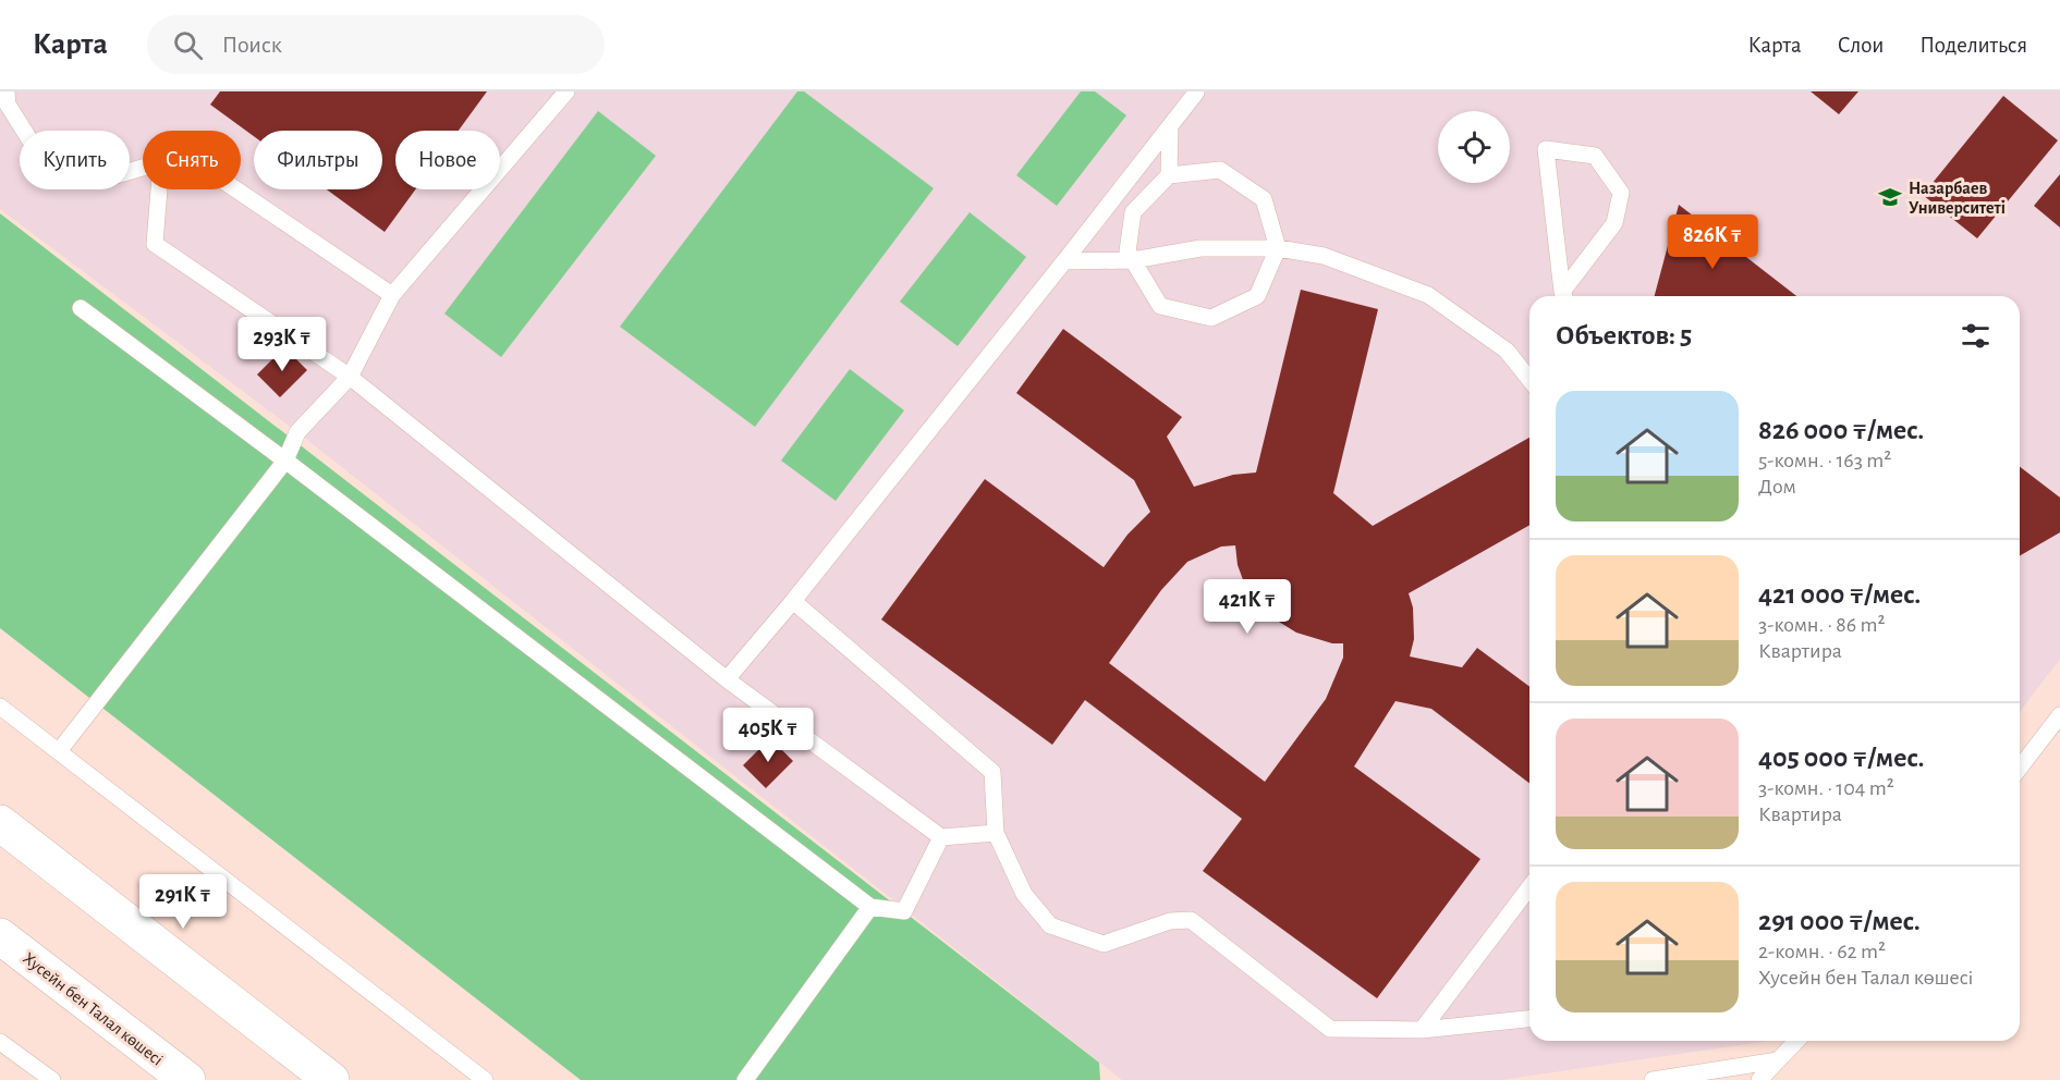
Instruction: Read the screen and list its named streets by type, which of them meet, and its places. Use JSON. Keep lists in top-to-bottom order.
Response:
{
  "streets": {
    "street": ["Хусейн бен Талал көшесі"]
  },
  "places": {
    "school or university": ["Назарбаев Университеті"]
  },
  "page": {
    "header": "Карта",
    "search": "Поиск",
    "nav": ["Карта", "Слои", "Поделиться"],
    "chip": [
      "Купить",
      "Снять",
      "Фильтры",
      "Новое"
    ],
    "price": [
      "826K ₸",
      "293K ₸",
      "421K ₸",
      "405K ₸",
      "291K ₸"
    ],
    "heading": "Объектов: 5",
    "list": [
      {
        "name": "826 000 ₸/мес.",
        "note": "5-комн. · 163 m² · Дом"
      },
      {
        "name": "421 000 ₸/мес.",
        "note": "3-комн. · 86 m² · Квартира"
      },
      {
        "name": "405 000 ₸/мес.",
        "note": "3-комн. · 104 m² · Квартира"
      },
      {
        "name": "291 000 ₸/мес.",
        "note": "2-комн. · 62 m² · Хусейн бен Талал көшесі"
      }
    ]
  }
}
